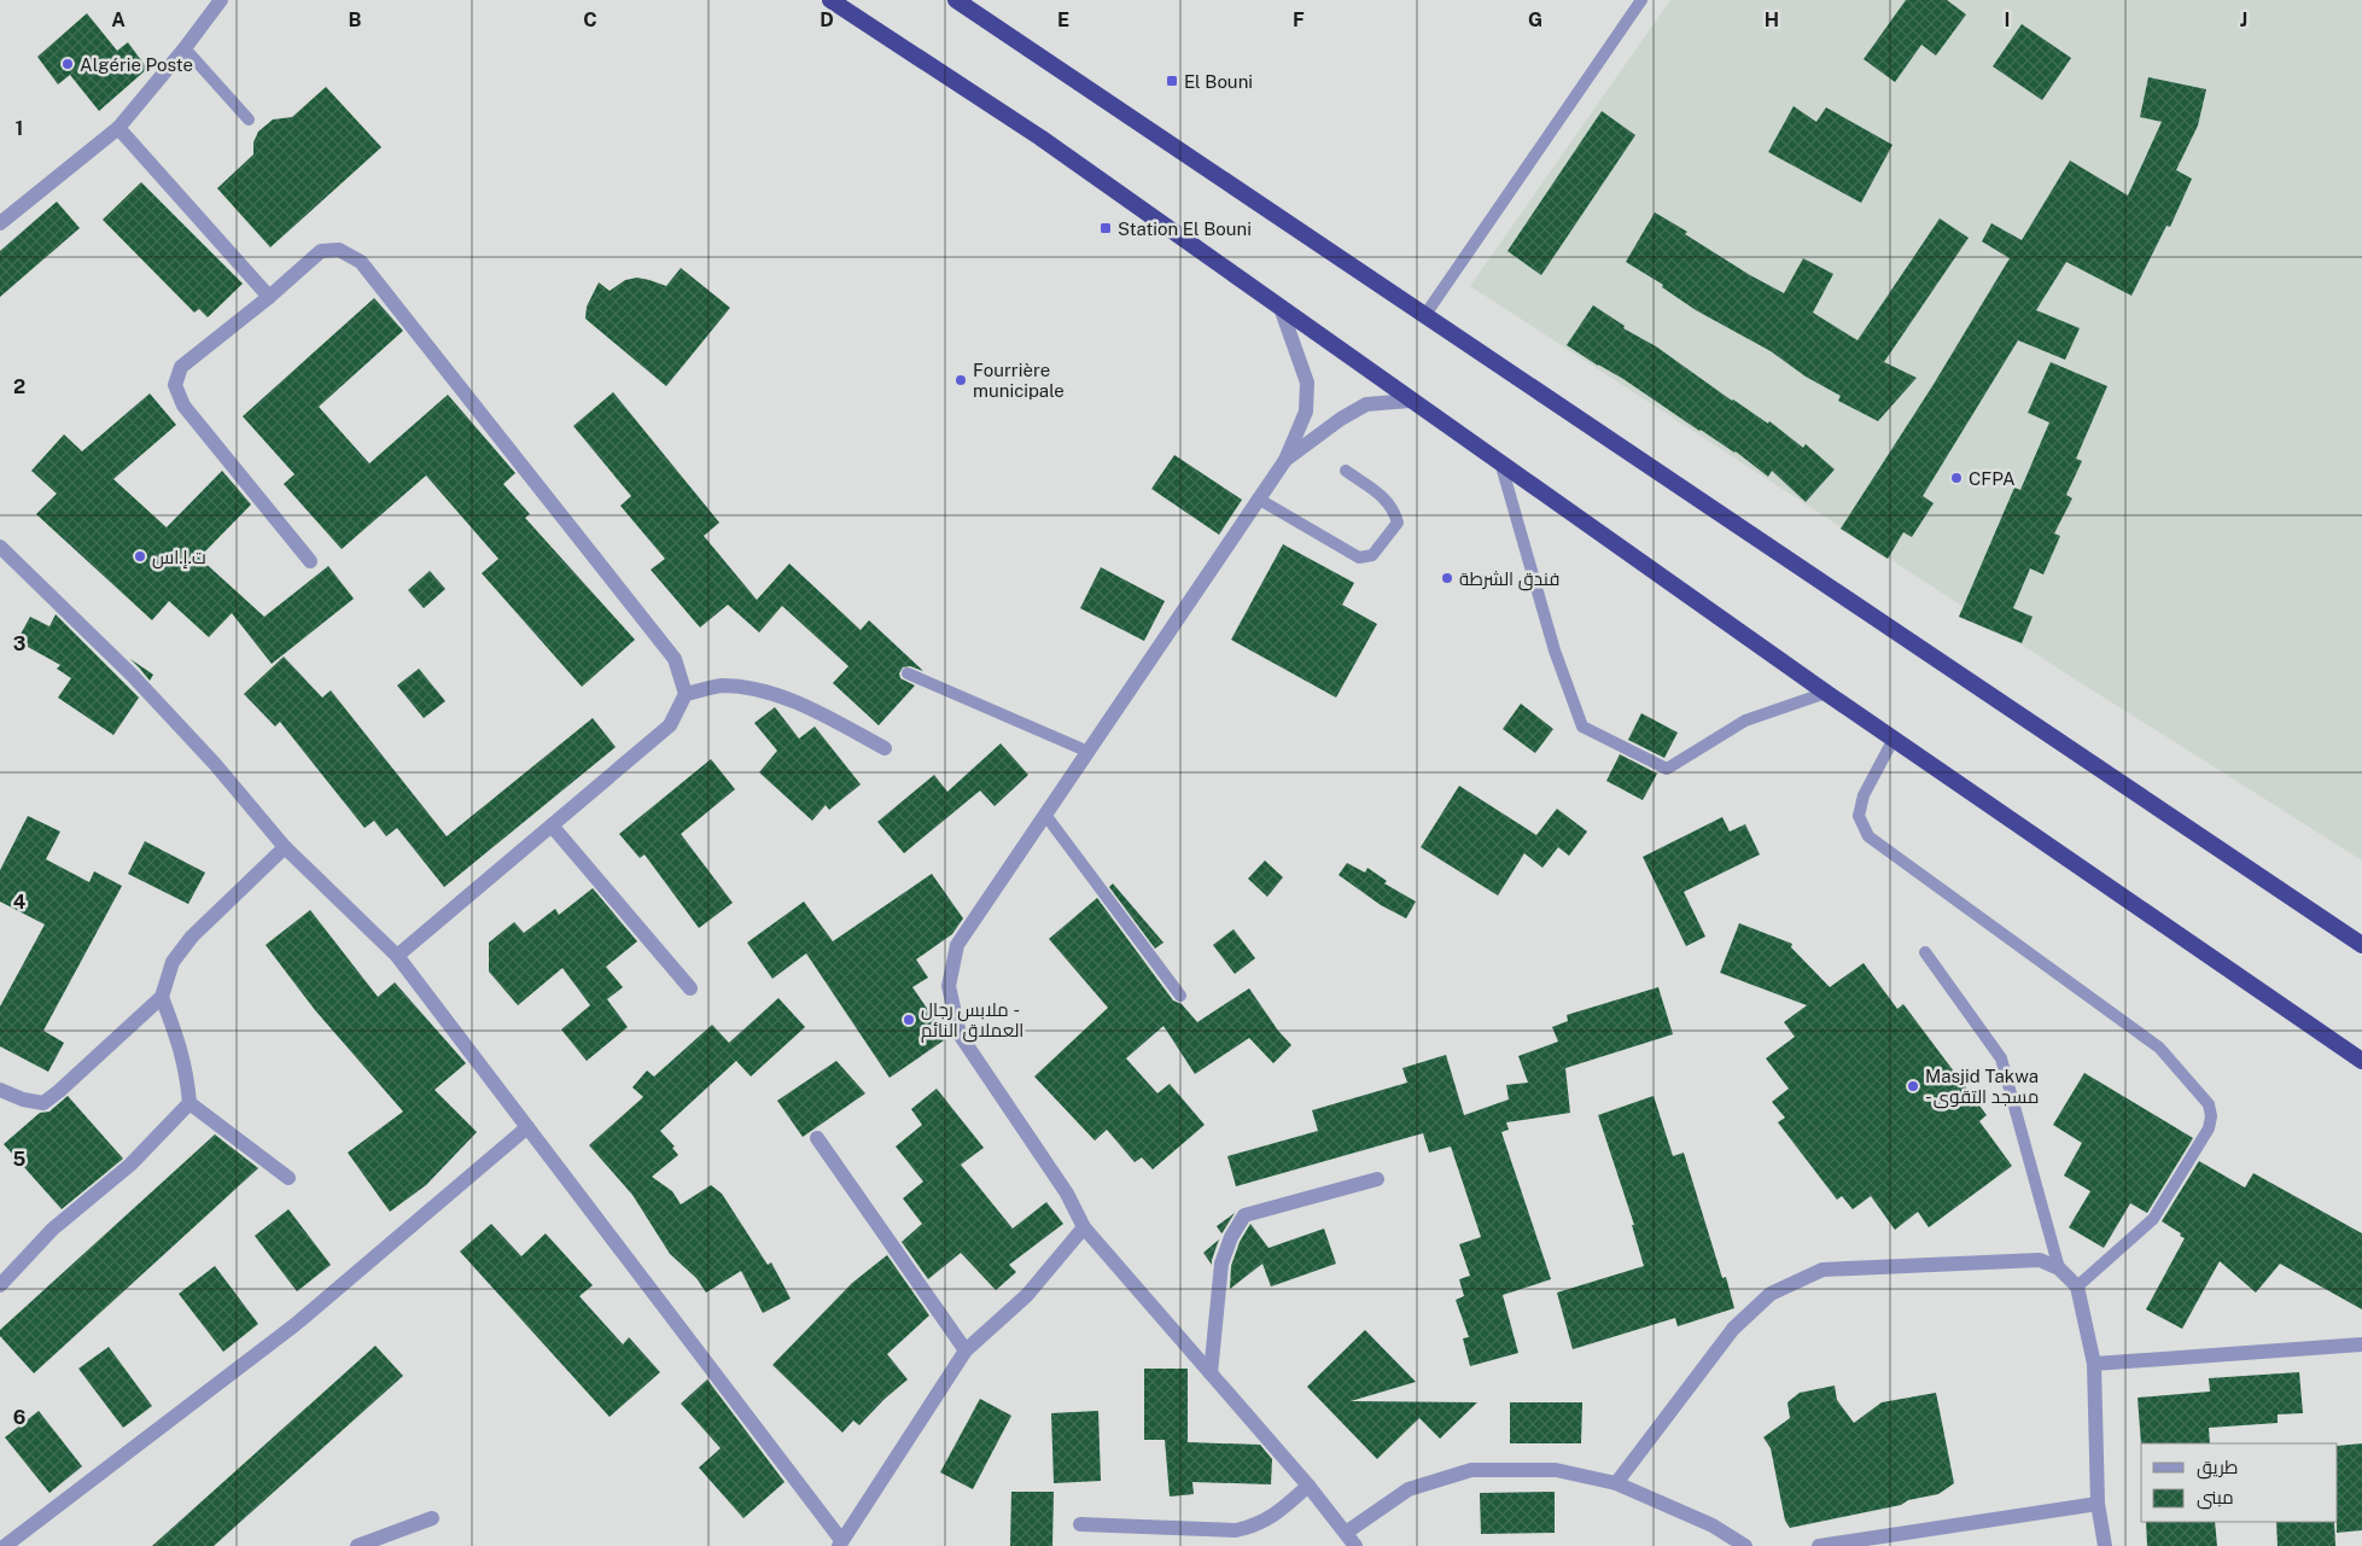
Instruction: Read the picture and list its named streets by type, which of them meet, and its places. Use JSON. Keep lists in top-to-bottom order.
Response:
{
  "places": {
    "other": [
      "Algérie Poste",
      "Fourrière municipale",
      "CFPA",
      "ت.إ.اس",
      "فندق الشرطة",
      "ملابس رجال - العملاق النائم",
      "Masjid Takwa - مسجد التقوى"
    ],
    "transit": ["El Bouni", "Station El Bouni"]
  },
  "legend": ["طريق", "مبنى"],
  "grid": {
    "columns": [
      "A",
      "B",
      "C",
      "D",
      "E",
      "F",
      "G",
      "H",
      "I",
      "J"
    ],
    "rows": [
      "1",
      "2",
      "3",
      "4",
      "5",
      "6"
    ]
  }
}
